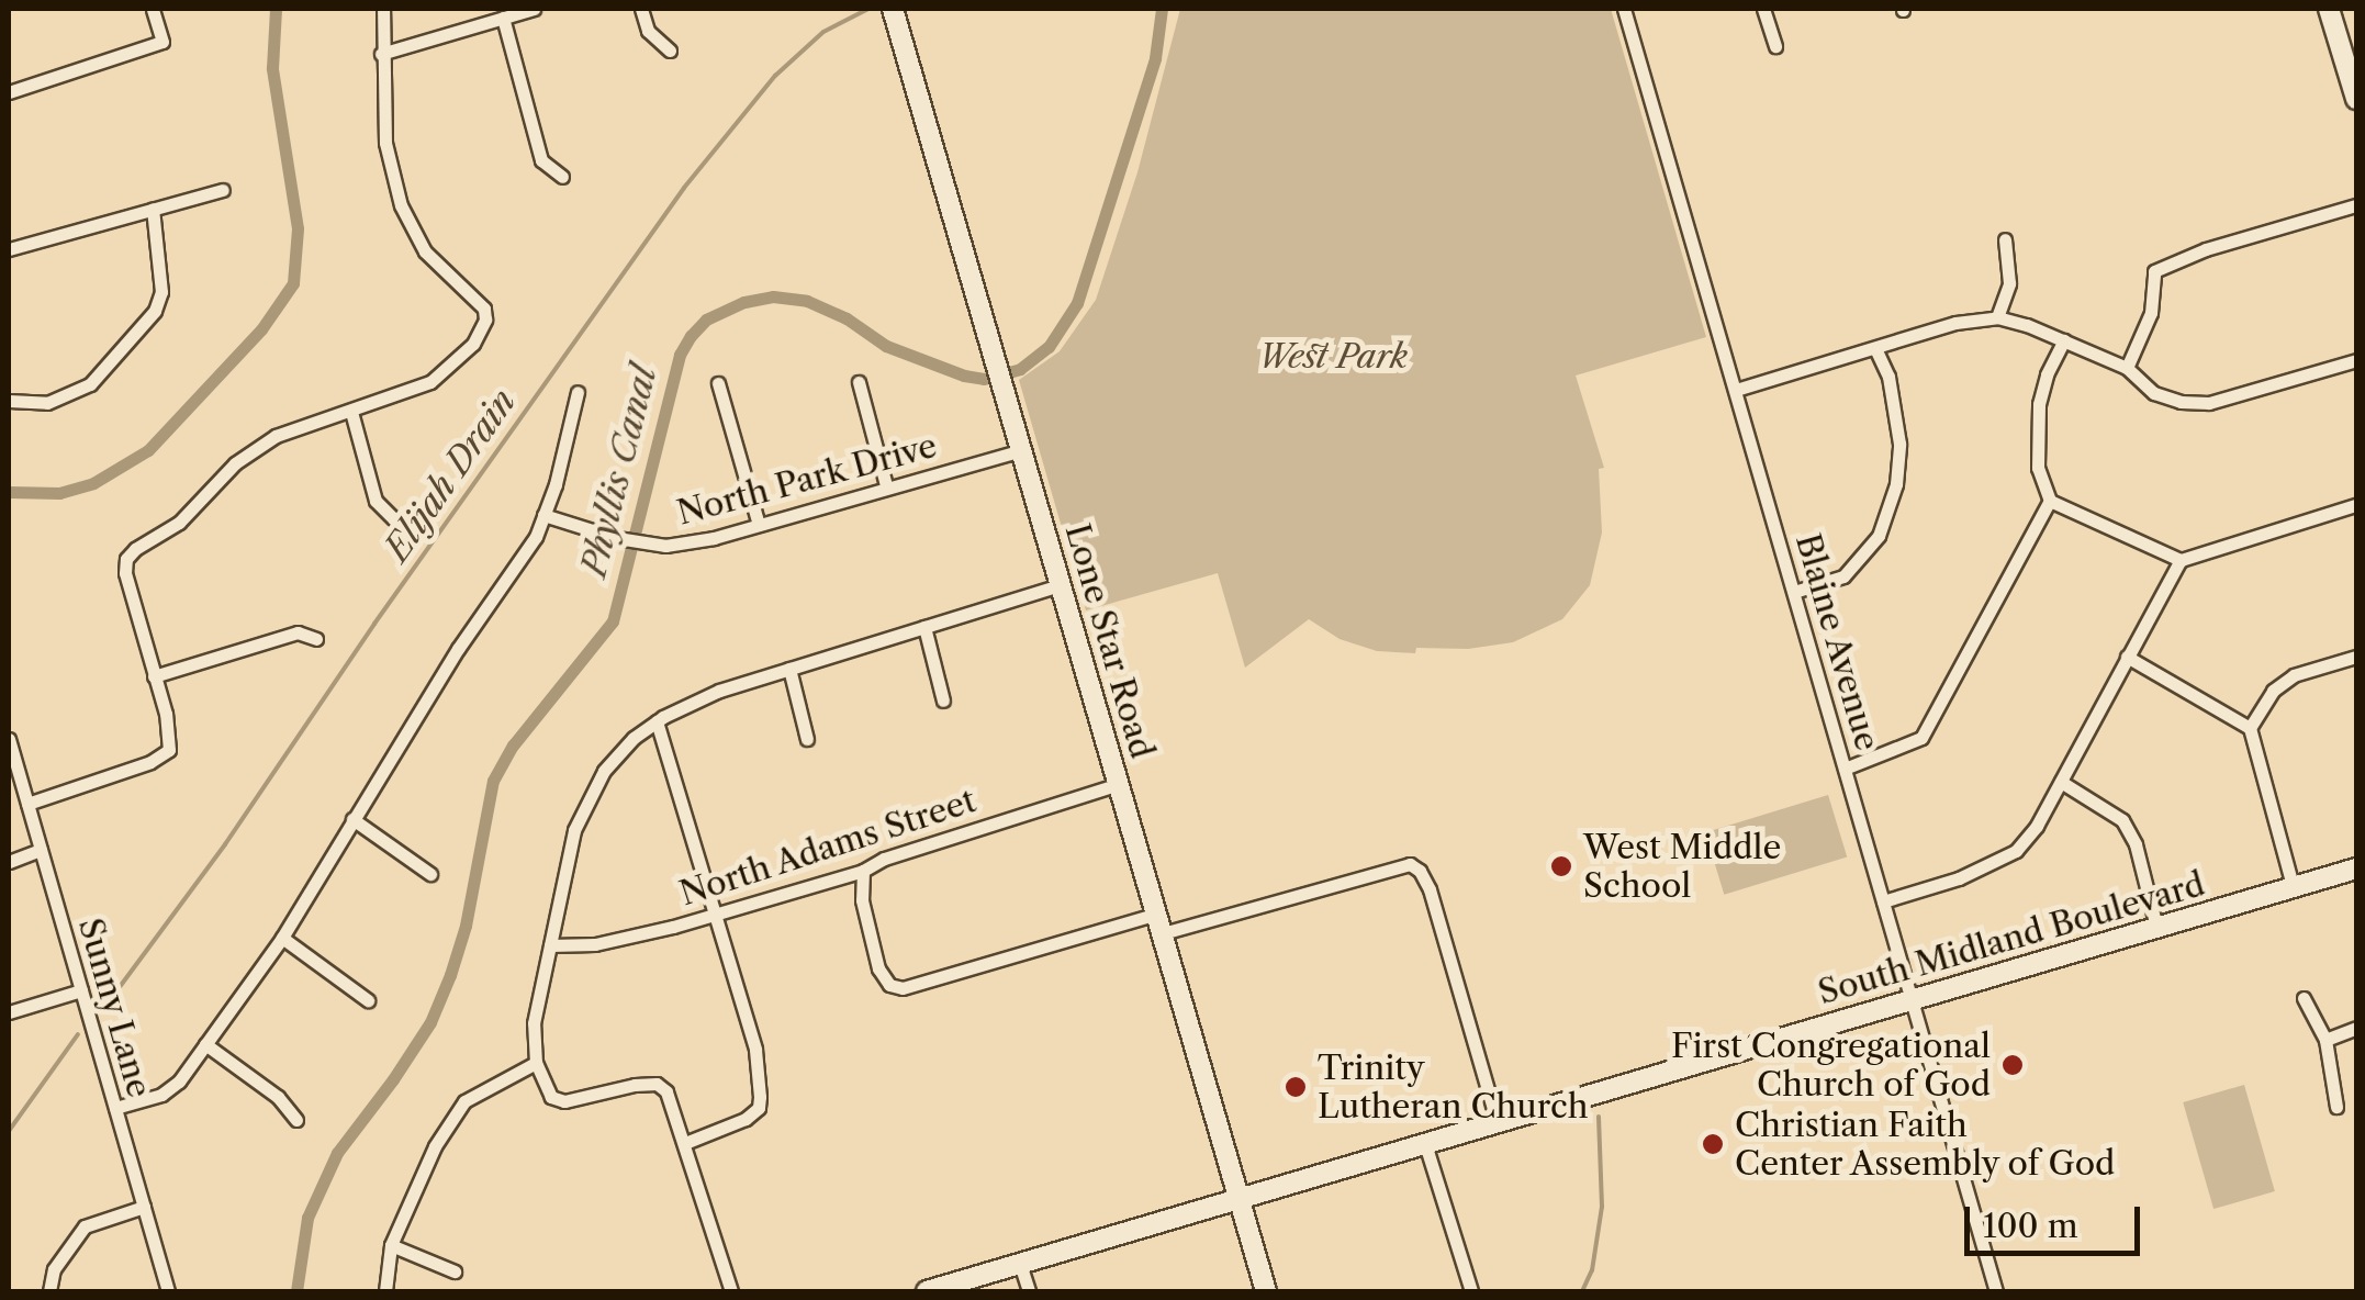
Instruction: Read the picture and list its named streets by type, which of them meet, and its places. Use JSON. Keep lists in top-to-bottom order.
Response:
{
  "streets": {
    "main road": ["Lone Star Road", "South Midland Boulevard"],
    "street": [
      "North Park Drive",
      "Blaine Avenue",
      "North Adams Street",
      "Sunny Lane"
    ]
  },
  "crossings": [
    ["North Park Drive", "Lone Star Road"],
    ["Lone Star Road", "North Adams Street"],
    ["Lone Star Road", "South Midland Boulevard"],
    ["Blaine Avenue", "South Midland Boulevard"]
  ],
  "water": ["Phyllis Canal", "Elijah Drain"],
  "parks": ["West Park"],
  "places": [
    "West Middle School",
    "First Congregational Church of God",
    "Trinity Lutheran Church",
    "Christian Faith Center Assembly of God"
  ],
  "scale_bar": "100 m"
}
